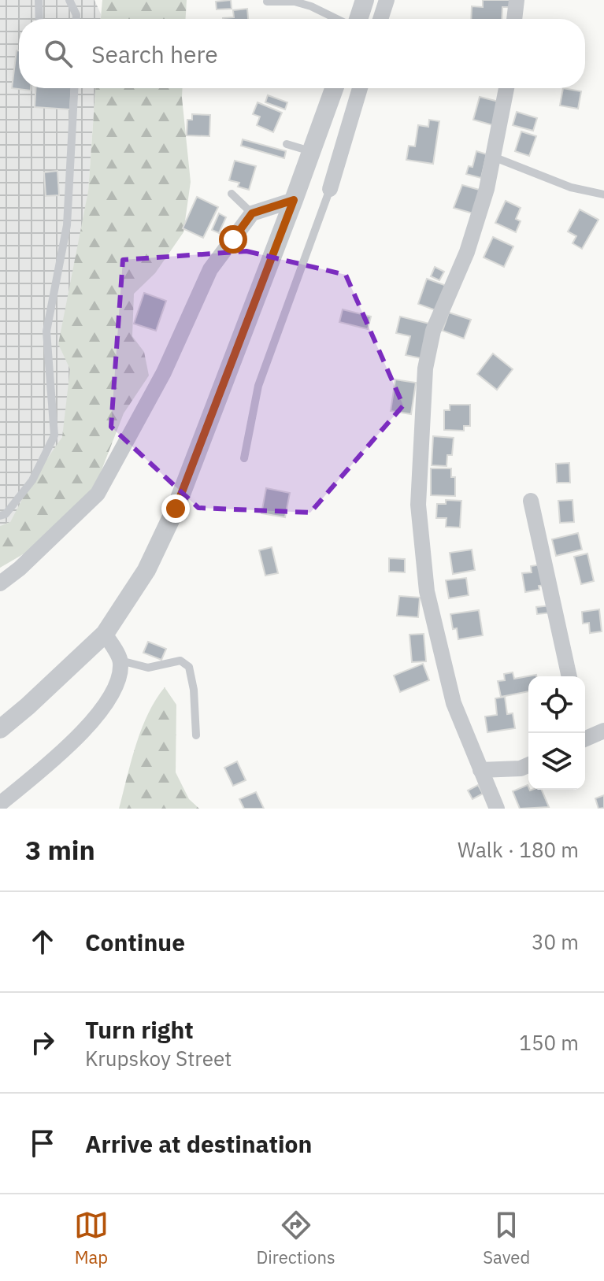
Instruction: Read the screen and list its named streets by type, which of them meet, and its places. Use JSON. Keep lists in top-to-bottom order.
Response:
{
  "page": {
    "search": "Search here",
    "heading": ["3 min", "Walk · 180 m"],
    "list": [
      ["Continue", "30 m"],
      ["Turn right", "Krupskoy Street", "150 m"],
      "Arrive at destination"
    ],
    "nav": ["Map", "Directions", "Saved"]
  }
}
